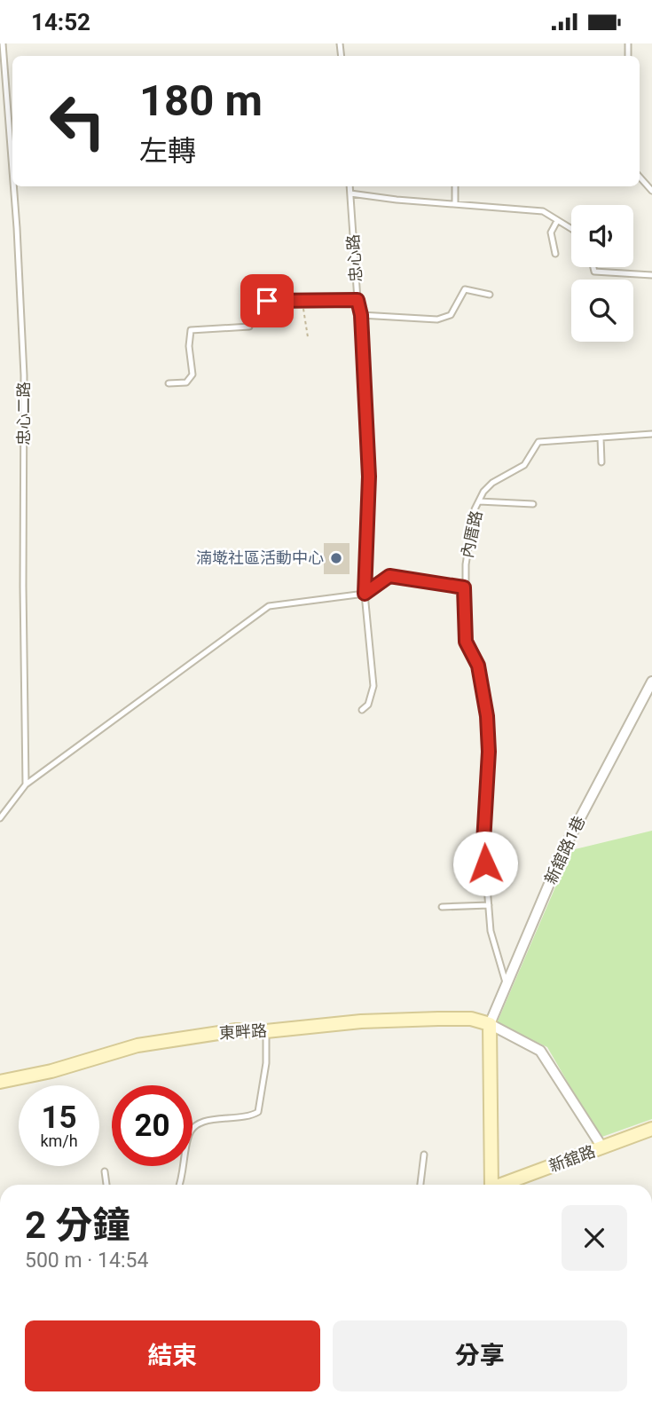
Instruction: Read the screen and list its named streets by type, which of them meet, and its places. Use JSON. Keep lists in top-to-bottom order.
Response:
{
  "streets": {
    "street": ["新舘路1巷", "東畔路", "新舘路"],
    "lane": ["忠心路", "忠心二路", "內厝路"]
  },
  "crossings": [
    ["內厝路", "新舘路1巷"],
    ["新舘路1巷", "東畔路"]
  ],
  "places": ["湳墘社區活動中心"],
  "page": {
    "status": "14:52",
    "turn": ["180 m", "左轉"],
    "speed": "15 km/h",
    "limit": "20",
    "heading": ["2 分鐘", "500 m · 14:54"],
    "buttons": ["結束", "分享"]
  }
}
